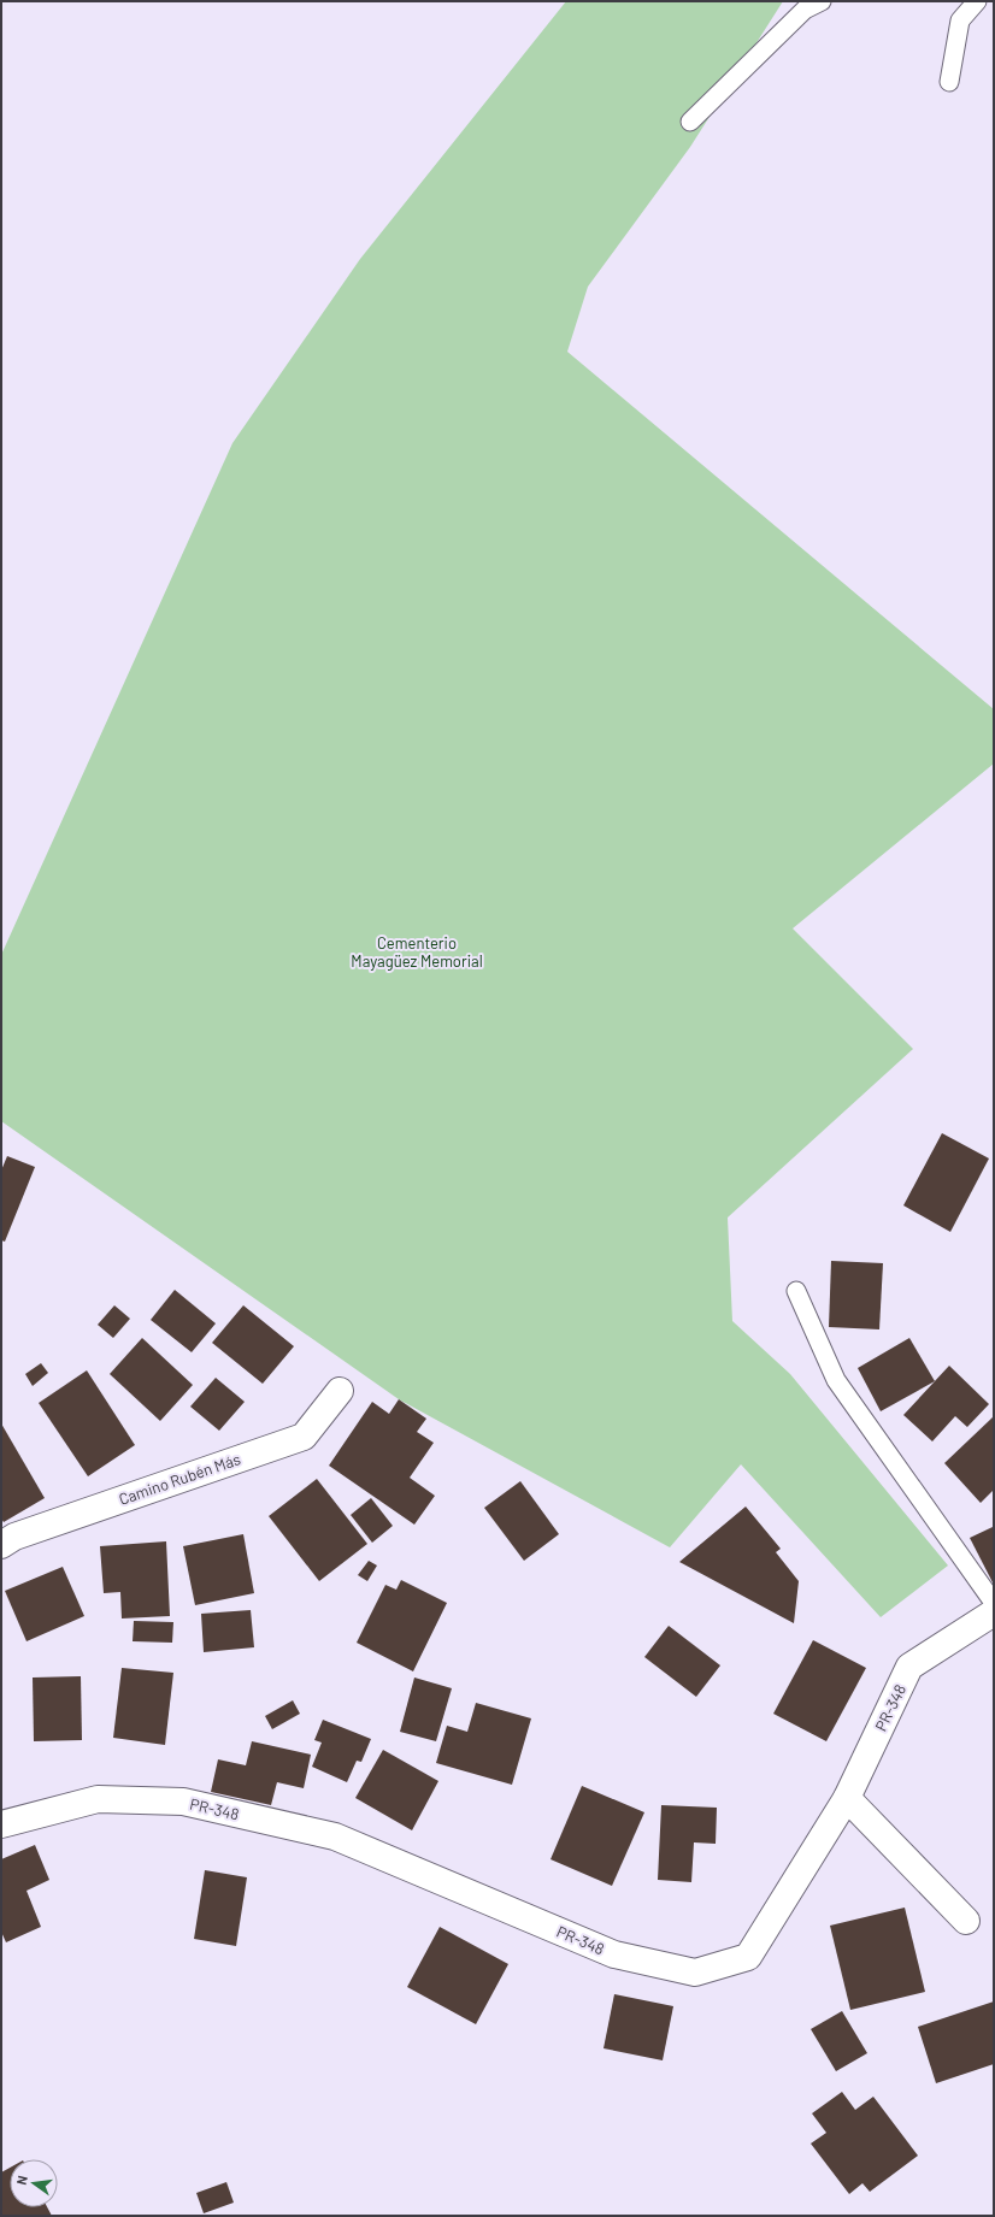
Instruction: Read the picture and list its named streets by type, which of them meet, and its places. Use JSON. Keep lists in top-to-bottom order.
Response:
{
  "streets": {
    "street": ["Camino Rubén Más", "PR-348"]
  },
  "parks": ["Cementerio Mayagüez Memorial"],
  "north": "left"
}
